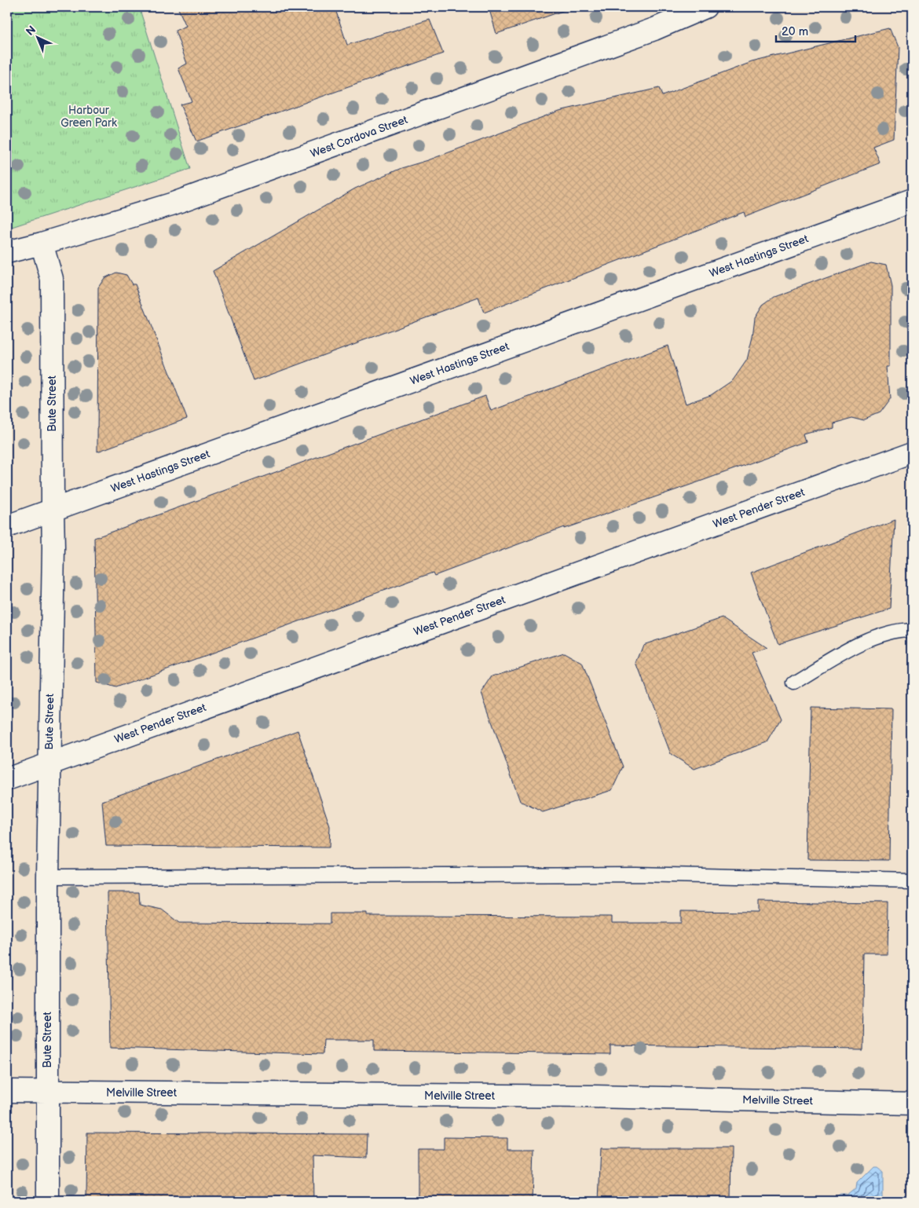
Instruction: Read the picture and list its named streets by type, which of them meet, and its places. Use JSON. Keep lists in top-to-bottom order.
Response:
{
  "streets": {
    "street": [
      "West Cordova Street",
      "West Hastings Street",
      "Bute Street",
      "West Pender Street",
      "Melville Street"
    ]
  },
  "crossings": [
    ["West Cordova Street", "Bute Street"],
    ["West Hastings Street", "Bute Street"],
    ["Bute Street", "West Pender Street"],
    ["Bute Street", "Melville Street"]
  ],
  "parks": ["Harbour Green Park"],
  "scale_bar": "20 m",
  "north": "top left"
}
